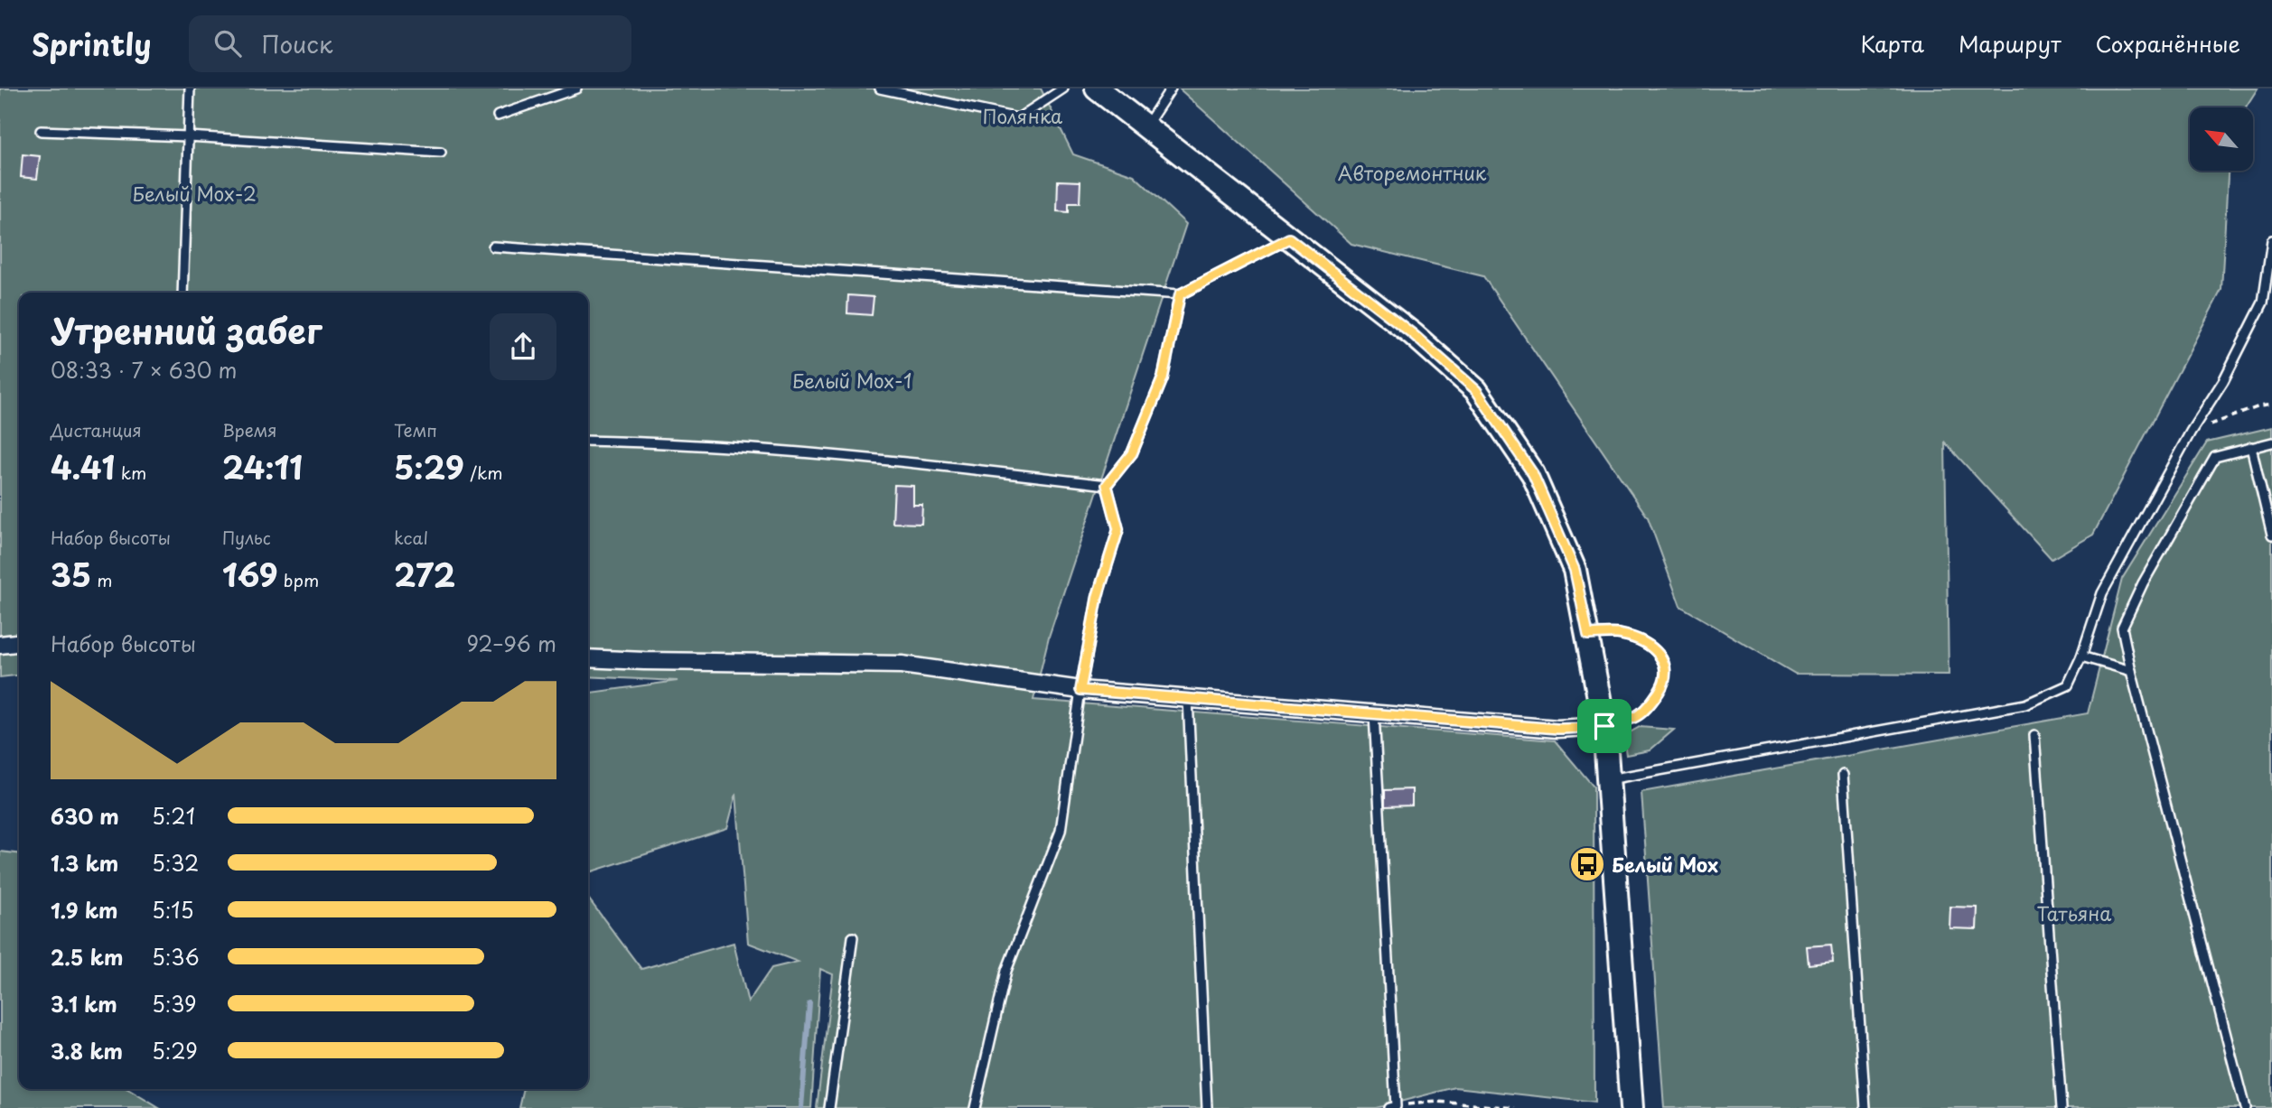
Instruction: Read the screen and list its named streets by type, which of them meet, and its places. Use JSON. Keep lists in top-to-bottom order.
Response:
{
  "parks": [
    "Полянка",
    "Авторемонтник",
    "Белый Мох-2",
    "Белый Мох-1",
    "Татьяна"
  ],
  "places": {
    "bus stop": ["Белый Мох"]
  },
  "north": "top left",
  "page": {
    "header": "Sprintly",
    "search": "Поиск",
    "nav": ["Карта", "Маршрут", "Сохранённые"],
    "heading": ["Утренний забег", "08:33 · 7 × 630 m"],
    "stats": [
      ["Дистанция", "4.41 km"],
      ["Время", "24:11"],
      ["Темп", "5:29 /km"],
      ["Набор высоты", "35 m"],
      ["Пульс", "169 bpm"],
      ["kcal", "272"]
    ],
    "chart": ["Набор высоты", "92–96 m"],
    "list": [
      {
        "name": "630 m",
        "note": "5:21"
      },
      {
        "name": "1.3 km",
        "note": "5:32"
      },
      {
        "name": "1.9 km",
        "note": "5:15"
      },
      {
        "name": "2.5 km",
        "note": "5:36"
      },
      {
        "name": "3.1 km",
        "note": "5:39"
      },
      {
        "name": "3.8 km",
        "note": "5:29"
      }
    ]
  }
}
